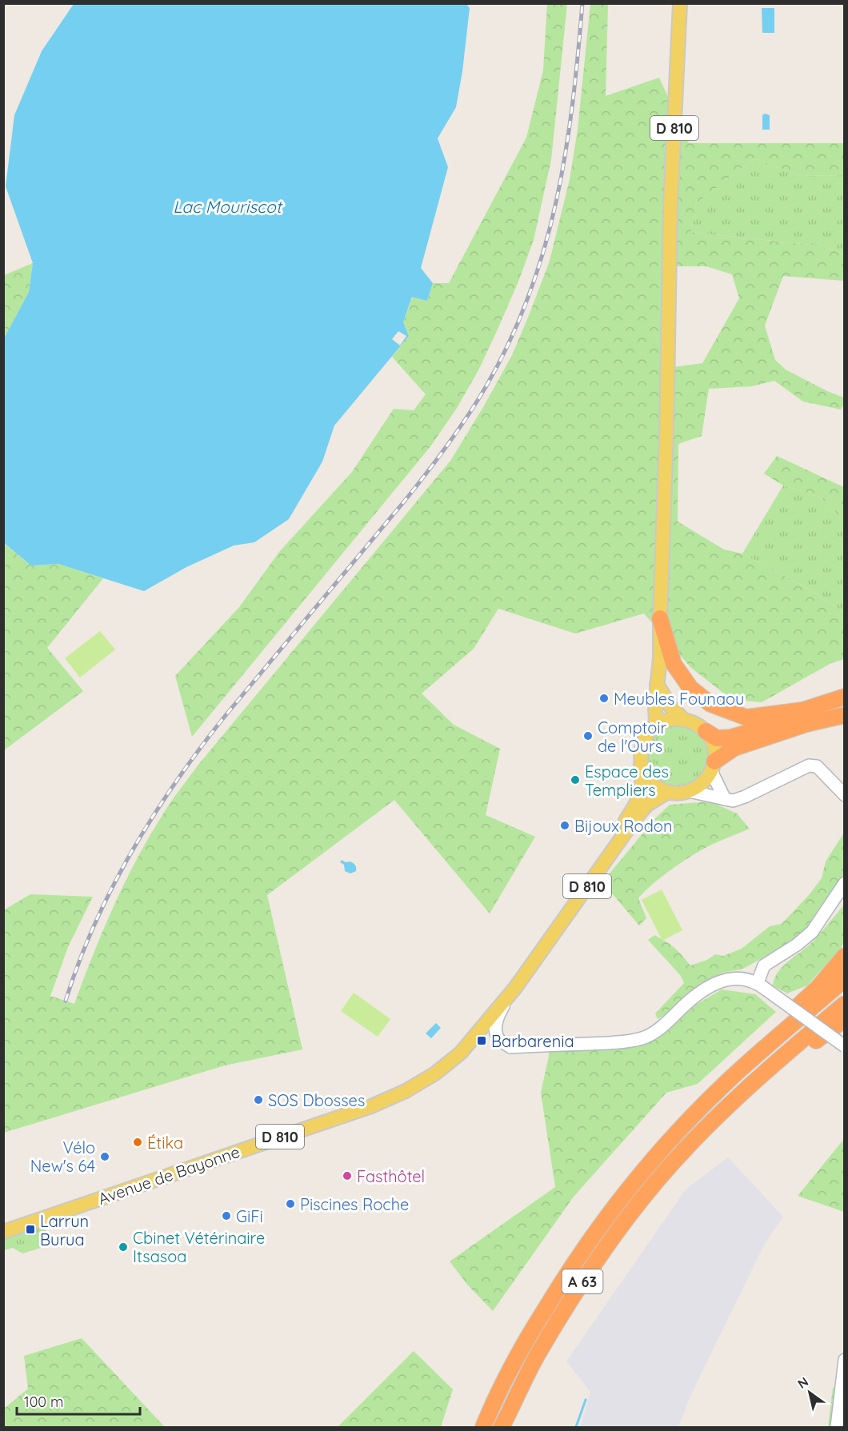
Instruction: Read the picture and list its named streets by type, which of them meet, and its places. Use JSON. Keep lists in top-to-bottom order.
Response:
{
  "streets": {
    "highway": ["A 63"],
    "main road": ["D 810", "Avenue de Bayonne"]
  },
  "crossings": [
    ["D 810", "Avenue de Bayonne"]
  ],
  "water": ["Lac Mouriscot"],
  "places": {
    "other": [
      "Meubles Founaou",
      "Comptoir de l'Ours",
      "Espace des Templiers",
      "Bijoux Rodon",
      "SOS Dbosses",
      "Étika",
      "Vélo New's 64",
      "Fasthôtel",
      "Piscines Roche",
      "GiFi",
      "Cbinet Vétérinaire Itsasoa"
    ],
    "transit": ["Barbarenia", "Larrun Burua"]
  },
  "scale_bar": "100 m",
  "north": "top left"
}
